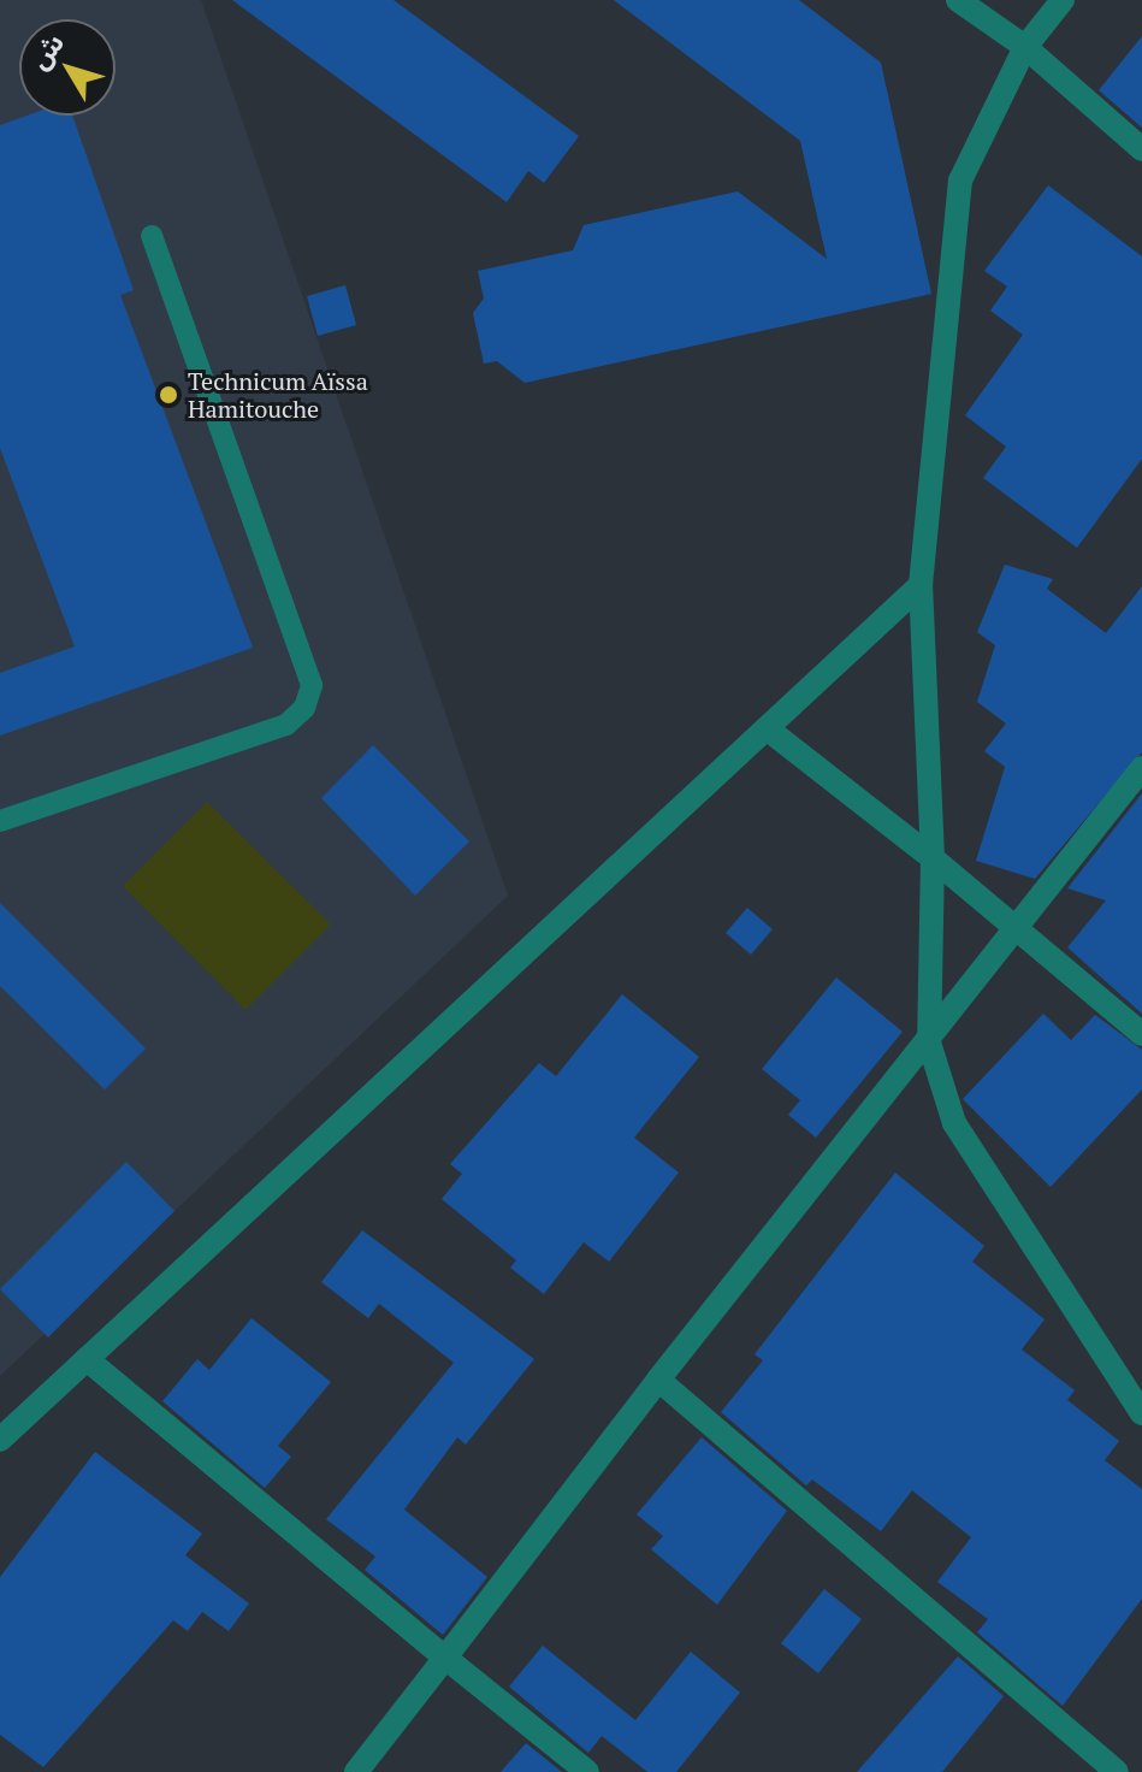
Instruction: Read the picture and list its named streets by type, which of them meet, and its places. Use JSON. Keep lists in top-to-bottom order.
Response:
{
  "places": ["Technicum Aïssa Hamitouche"],
  "north": "top left"
}
